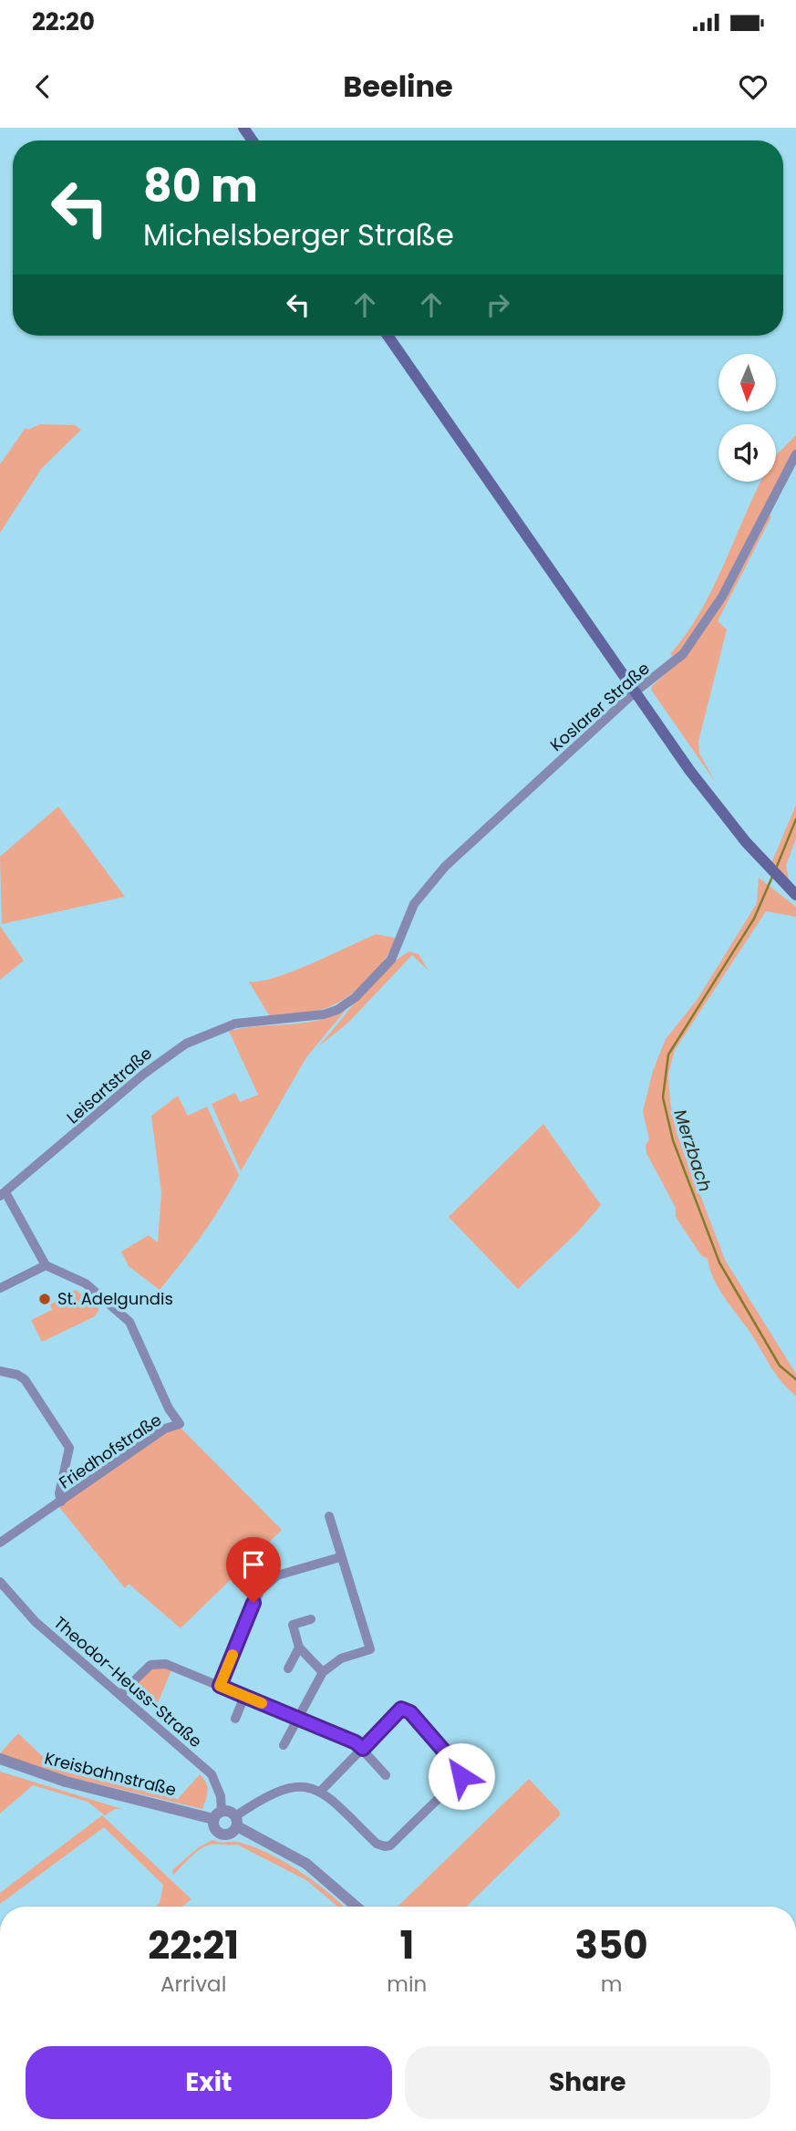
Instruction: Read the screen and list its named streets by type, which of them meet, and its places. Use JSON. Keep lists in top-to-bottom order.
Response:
{
  "streets": {
    "street": [
      "Koslarer Straße",
      "Leisartstraße",
      "Friedhofstraße",
      "Theodor-Heuss-Straße",
      "Kreisbahnstraße"
    ]
  },
  "crossings": [
    ["Koslarer Straße", "Leisartstraße"],
    ["Theodor-Heuss-Straße", "Kreisbahnstraße"]
  ],
  "water": ["Merzbach"],
  "places": ["St. Adelgundis"],
  "north": "bottom",
  "page": {
    "status": "22:20",
    "header": "Beeline",
    "turn": ["80 m", "Michelsberger Straße"],
    "eta": [
      "22:21",
      "Arrival",
      "1",
      "min",
      "350",
      "m"
    ],
    "buttons": ["Exit", "Share"]
  }
}
